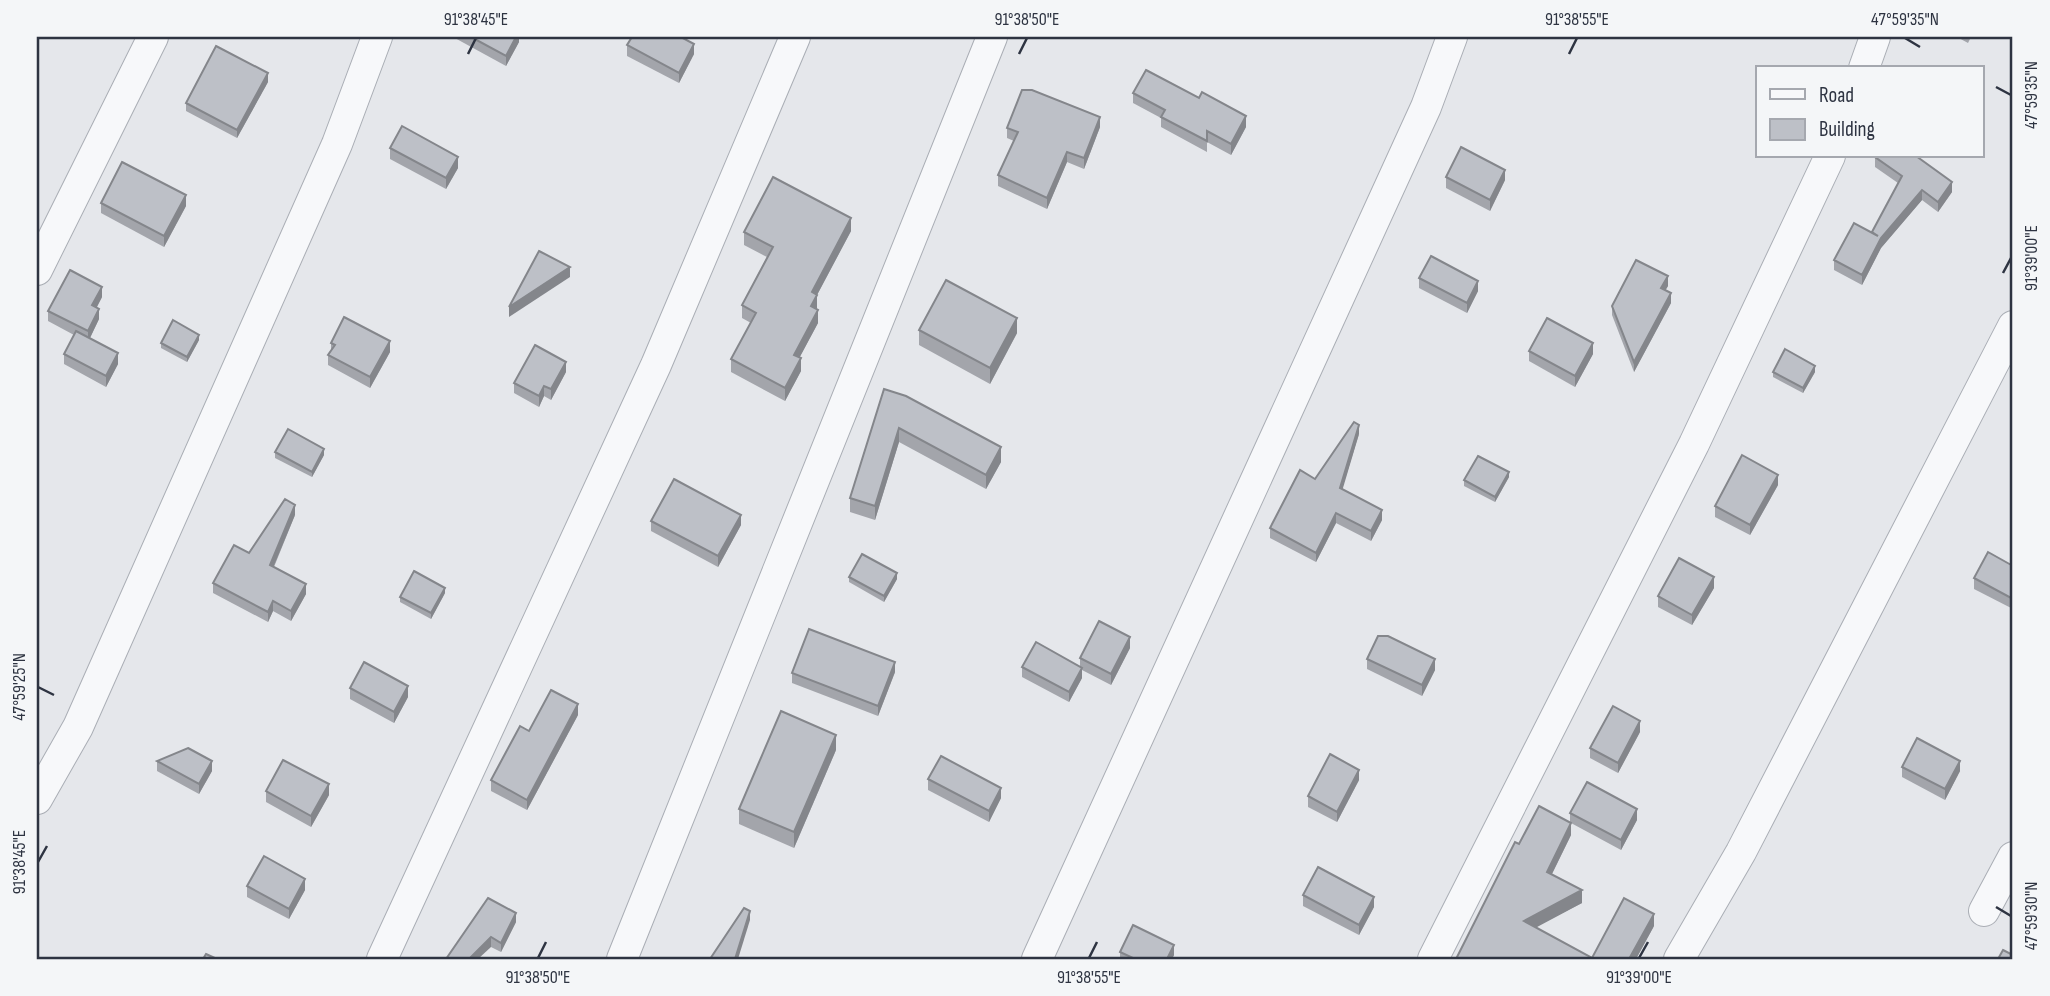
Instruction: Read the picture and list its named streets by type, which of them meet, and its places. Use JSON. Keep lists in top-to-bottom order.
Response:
{
  "legend": ["Road", "Building"],
  "coordinates": [
    "91°38'45\"E",
    "91°38'50\"E",
    "91°38'55\"E",
    "47°59'35\"N",
    "91°39'00\"E",
    "47°59'25\"N",
    "47°59'30\"N"
  ]
}
